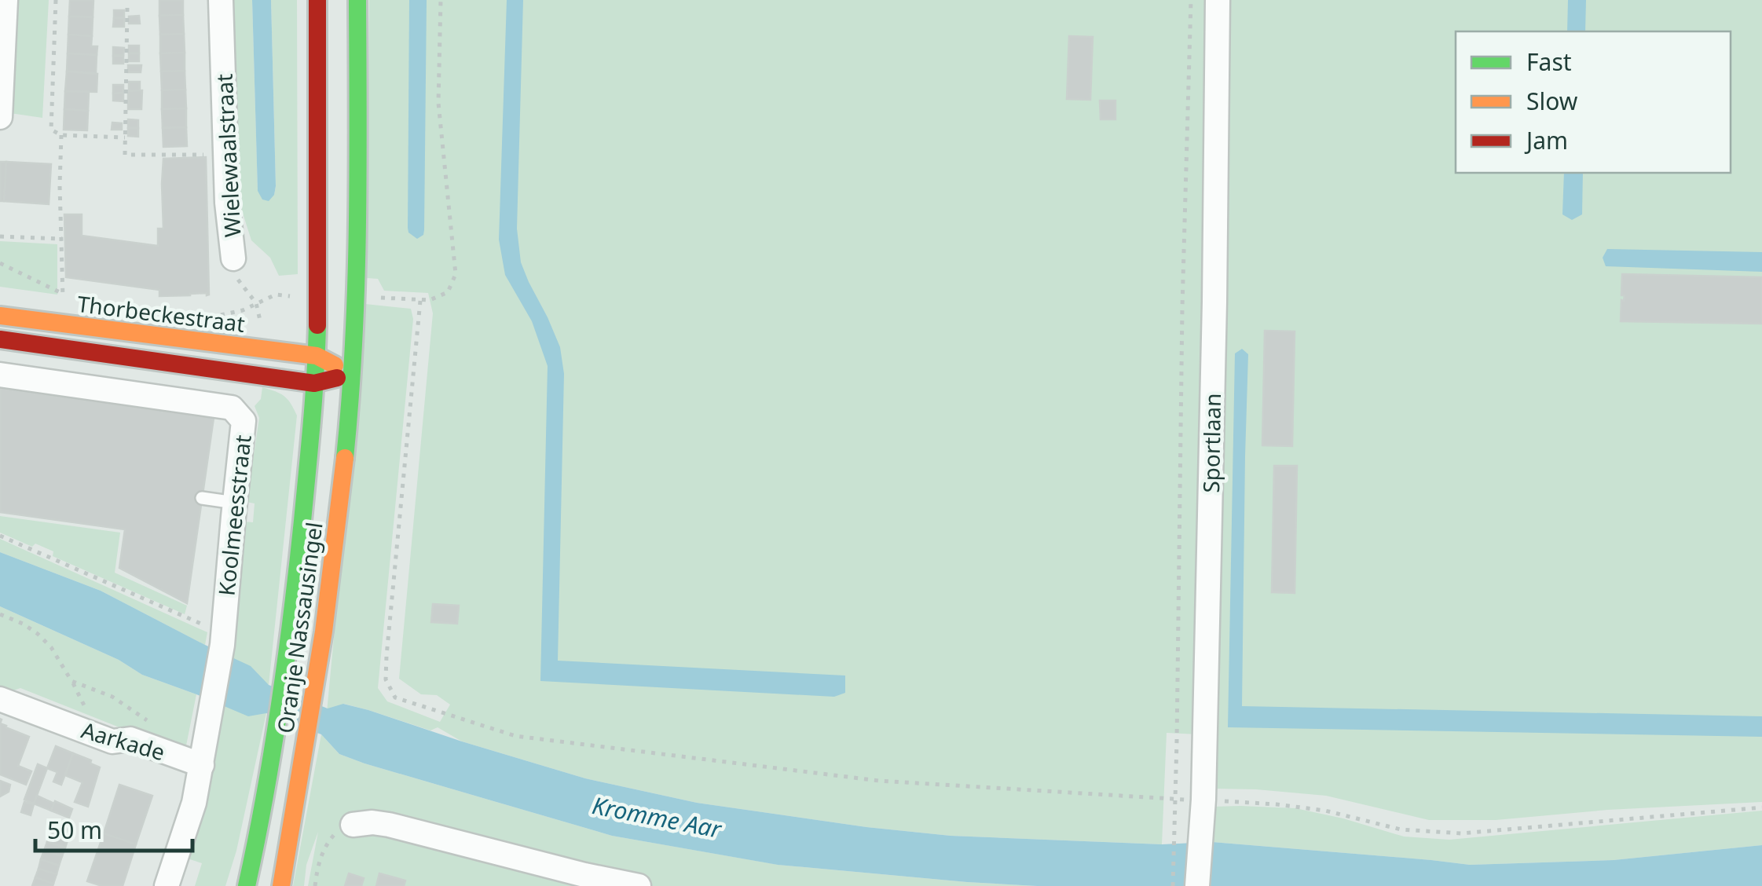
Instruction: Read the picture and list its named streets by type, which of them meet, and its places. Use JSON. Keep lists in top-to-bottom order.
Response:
{
  "streets": {
    "main road": ["Thorbeckestraat", "Oranje Nassausingel"],
    "street": [
      "Wielewaalstraat",
      "Sportlaan",
      "Koolmeesstraat",
      "Aarkade"
    ]
  },
  "crossings": [
    ["Wielewaalstraat", "Oranje Nassausingel"],
    ["Thorbeckestraat", "Oranje Nassausingel"],
    ["Koolmeesstraat", "Aarkade"]
  ],
  "water": ["Kromme Aar"],
  "legend": ["Fast", "Slow", "Jam"],
  "scale_bar": "50 m"
}
